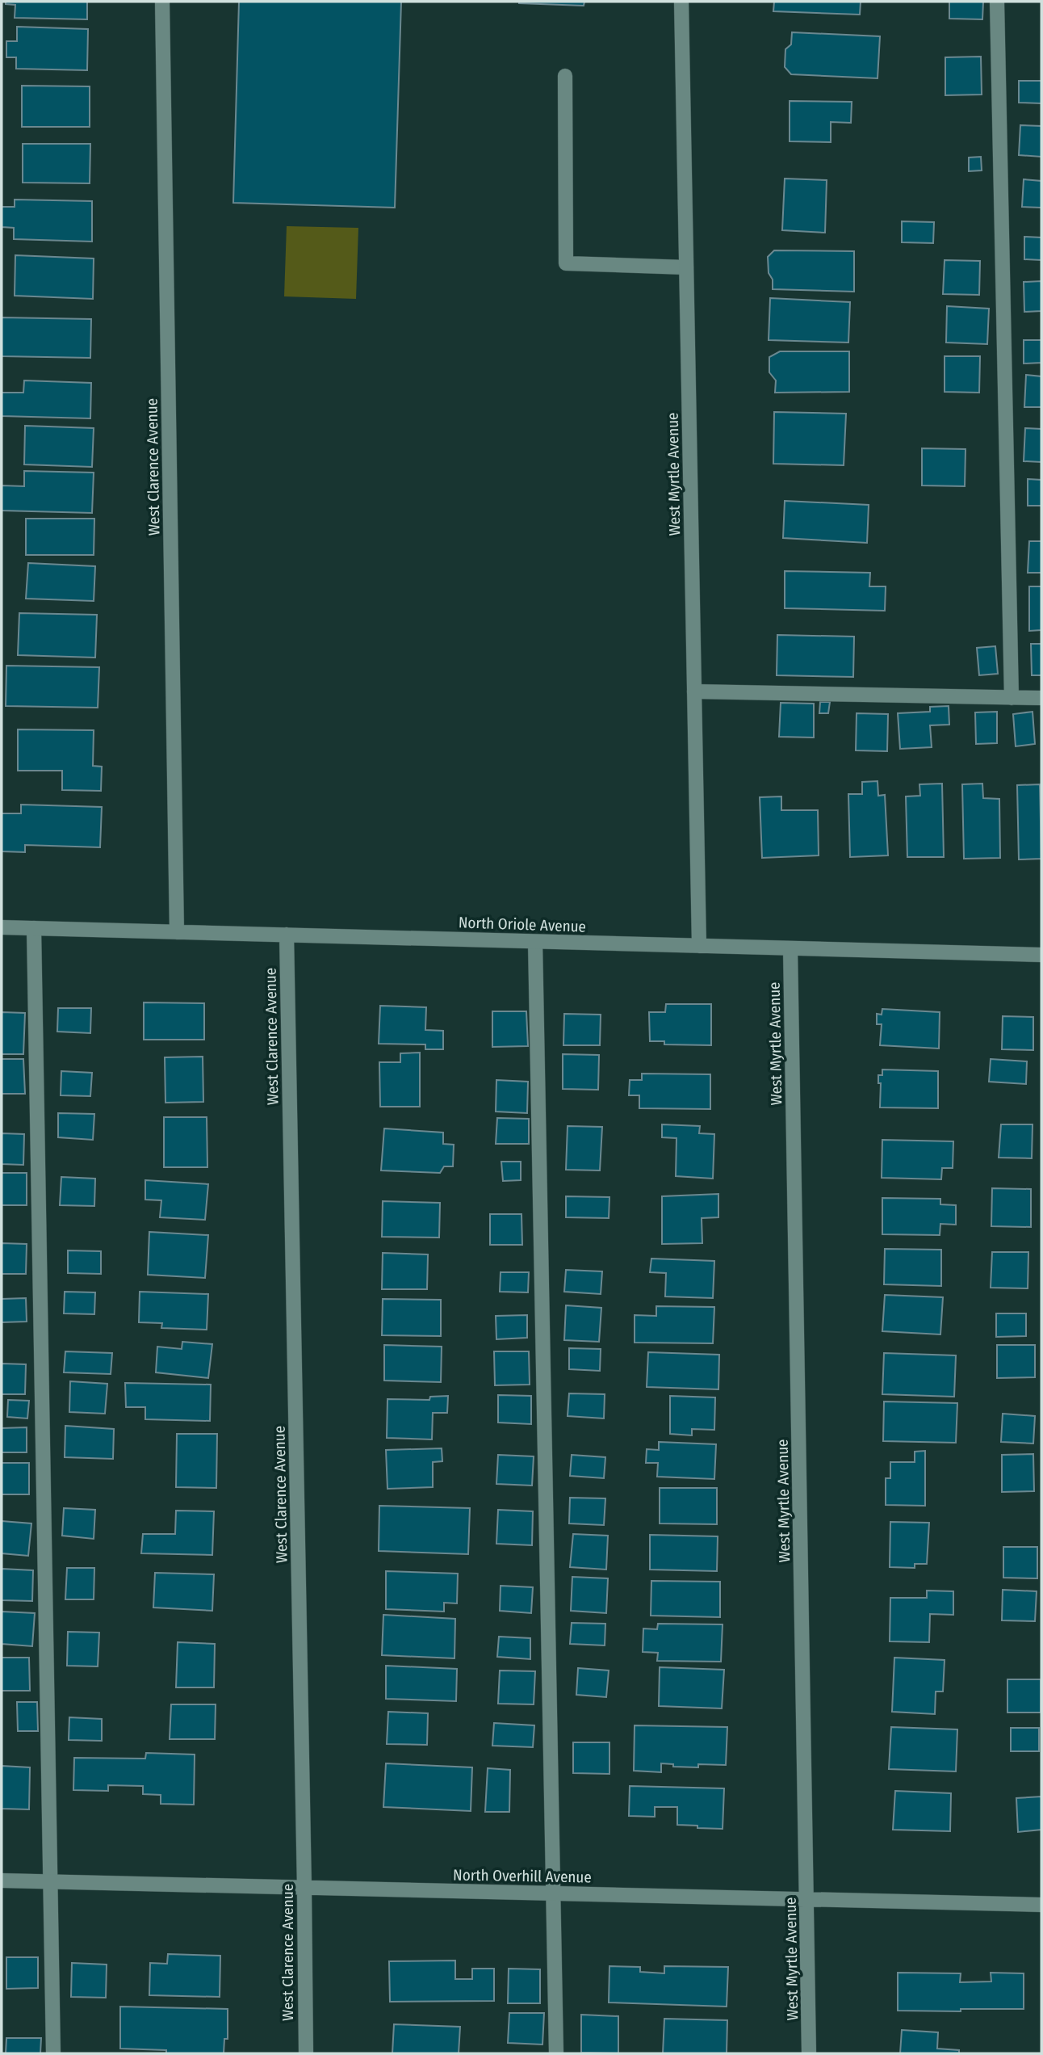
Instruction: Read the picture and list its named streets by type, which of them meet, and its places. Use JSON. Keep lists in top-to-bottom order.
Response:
{
  "streets": {
    "street": [
      "West Clarence Avenue",
      "West Myrtle Avenue",
      "North Oriole Avenue",
      "North Overhill Avenue"
    ]
  },
  "crossings": [
    ["West Clarence Avenue", "North Oriole Avenue"],
    ["West Clarence Avenue", "North Overhill Avenue"],
    ["West Myrtle Avenue", "North Oriole Avenue"],
    ["West Myrtle Avenue", "North Overhill Avenue"]
  ]
}
